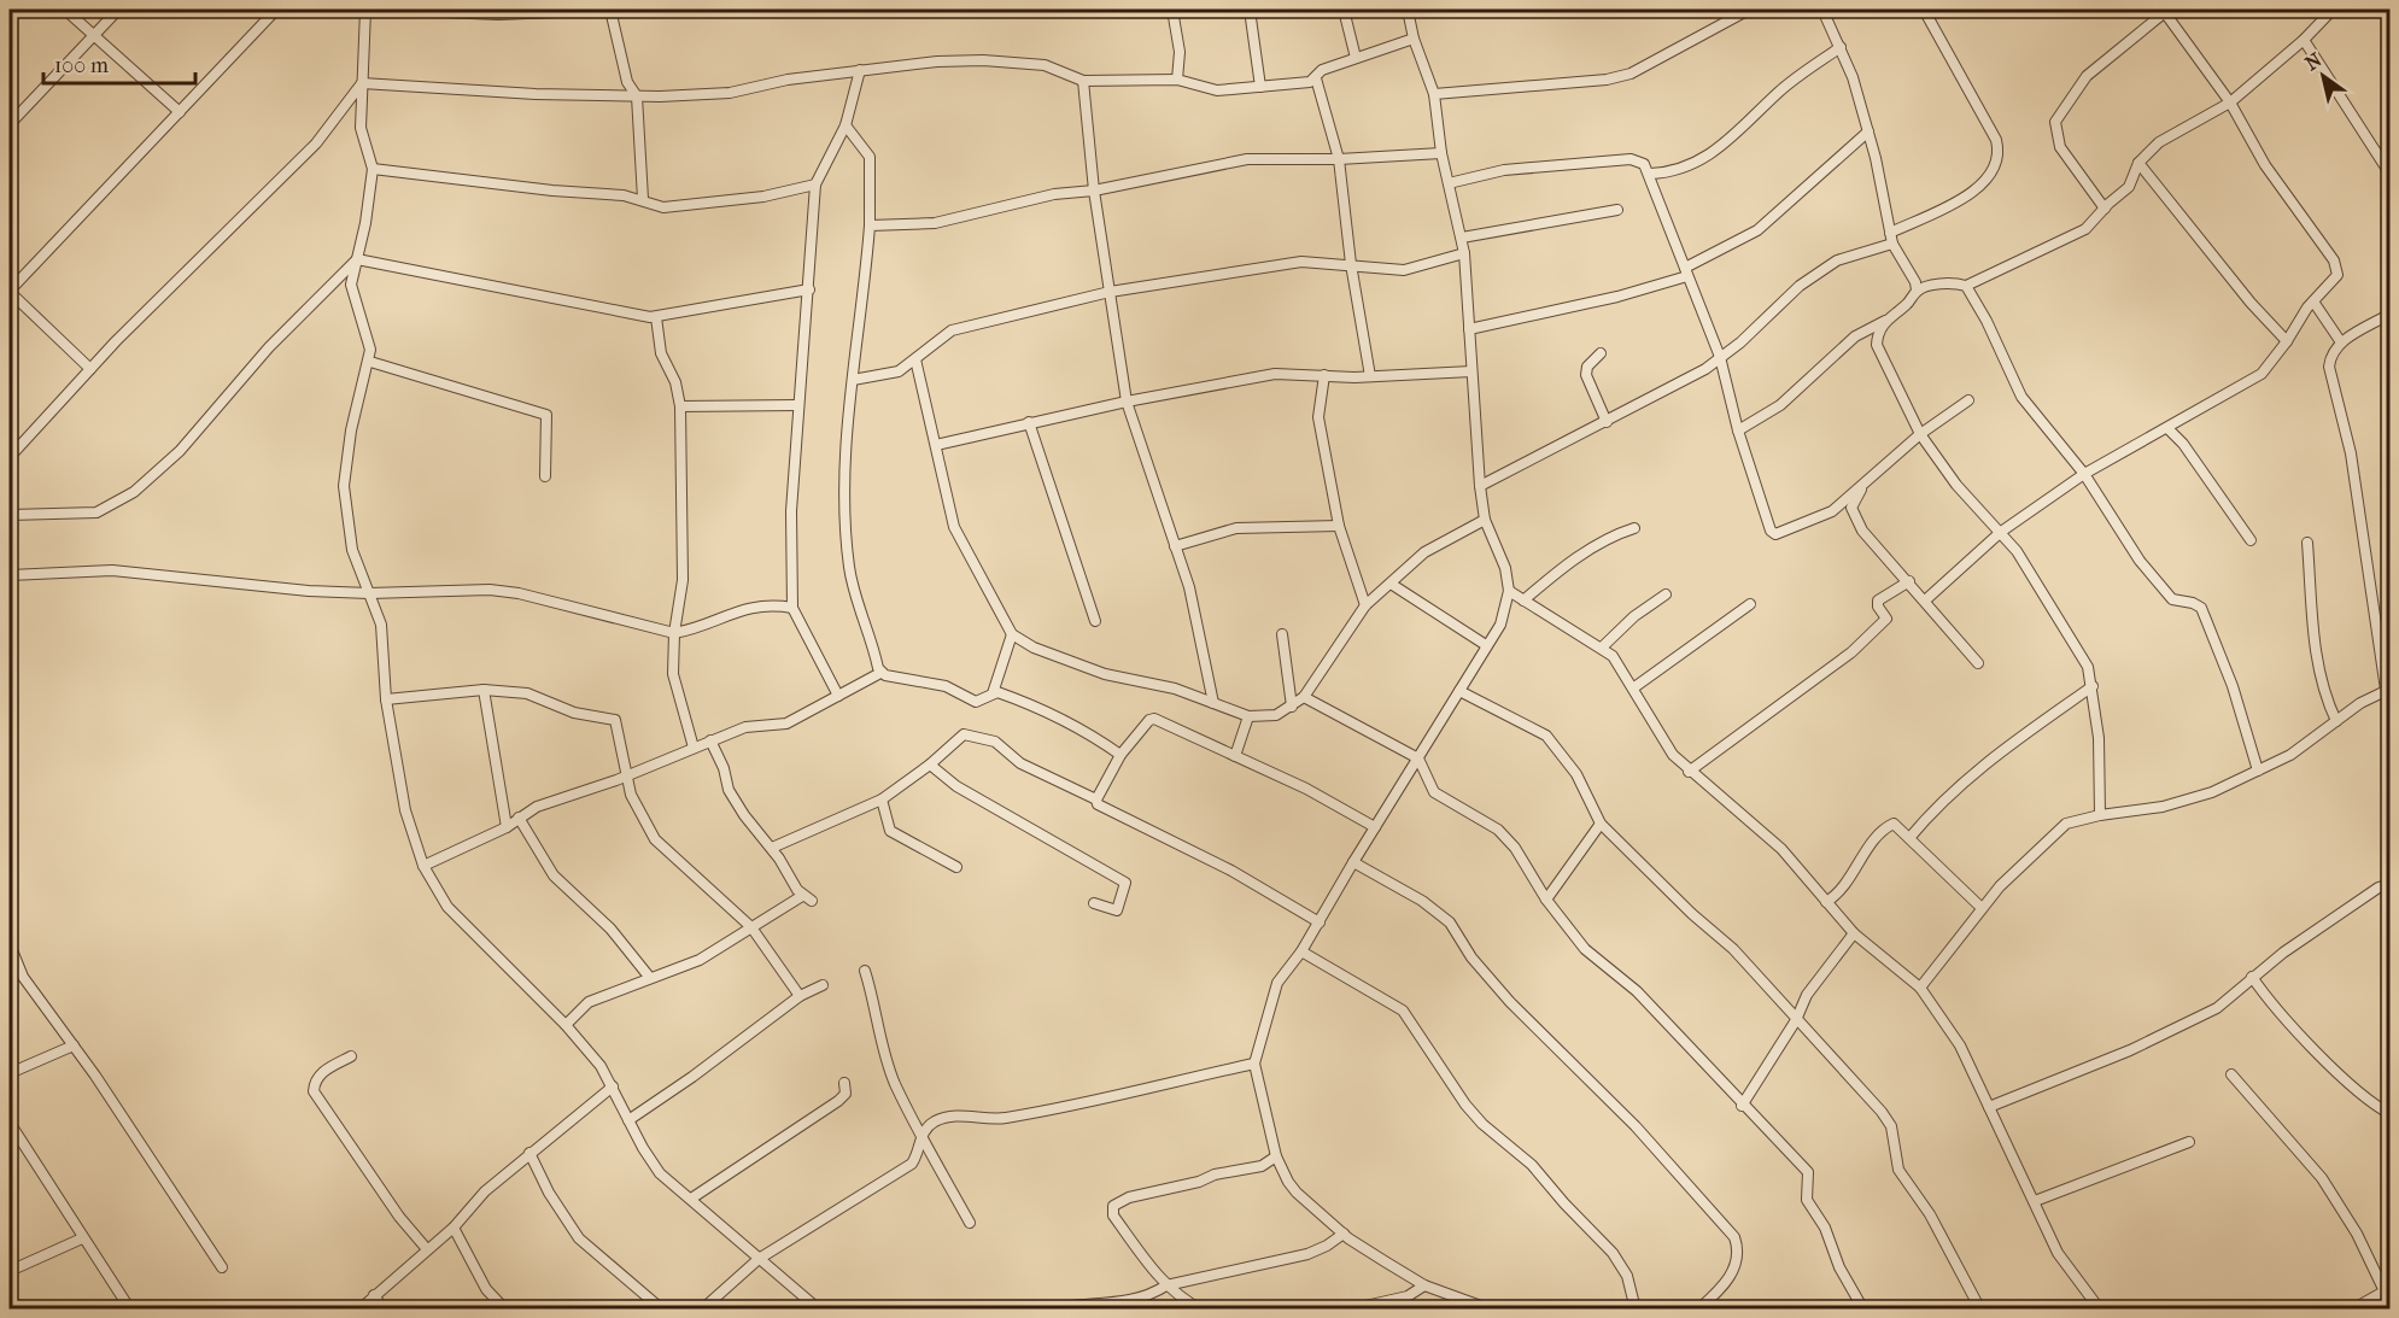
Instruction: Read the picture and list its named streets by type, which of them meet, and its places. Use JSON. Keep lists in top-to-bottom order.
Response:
{
  "scale_bar": "100 m",
  "north": "top left"
}
